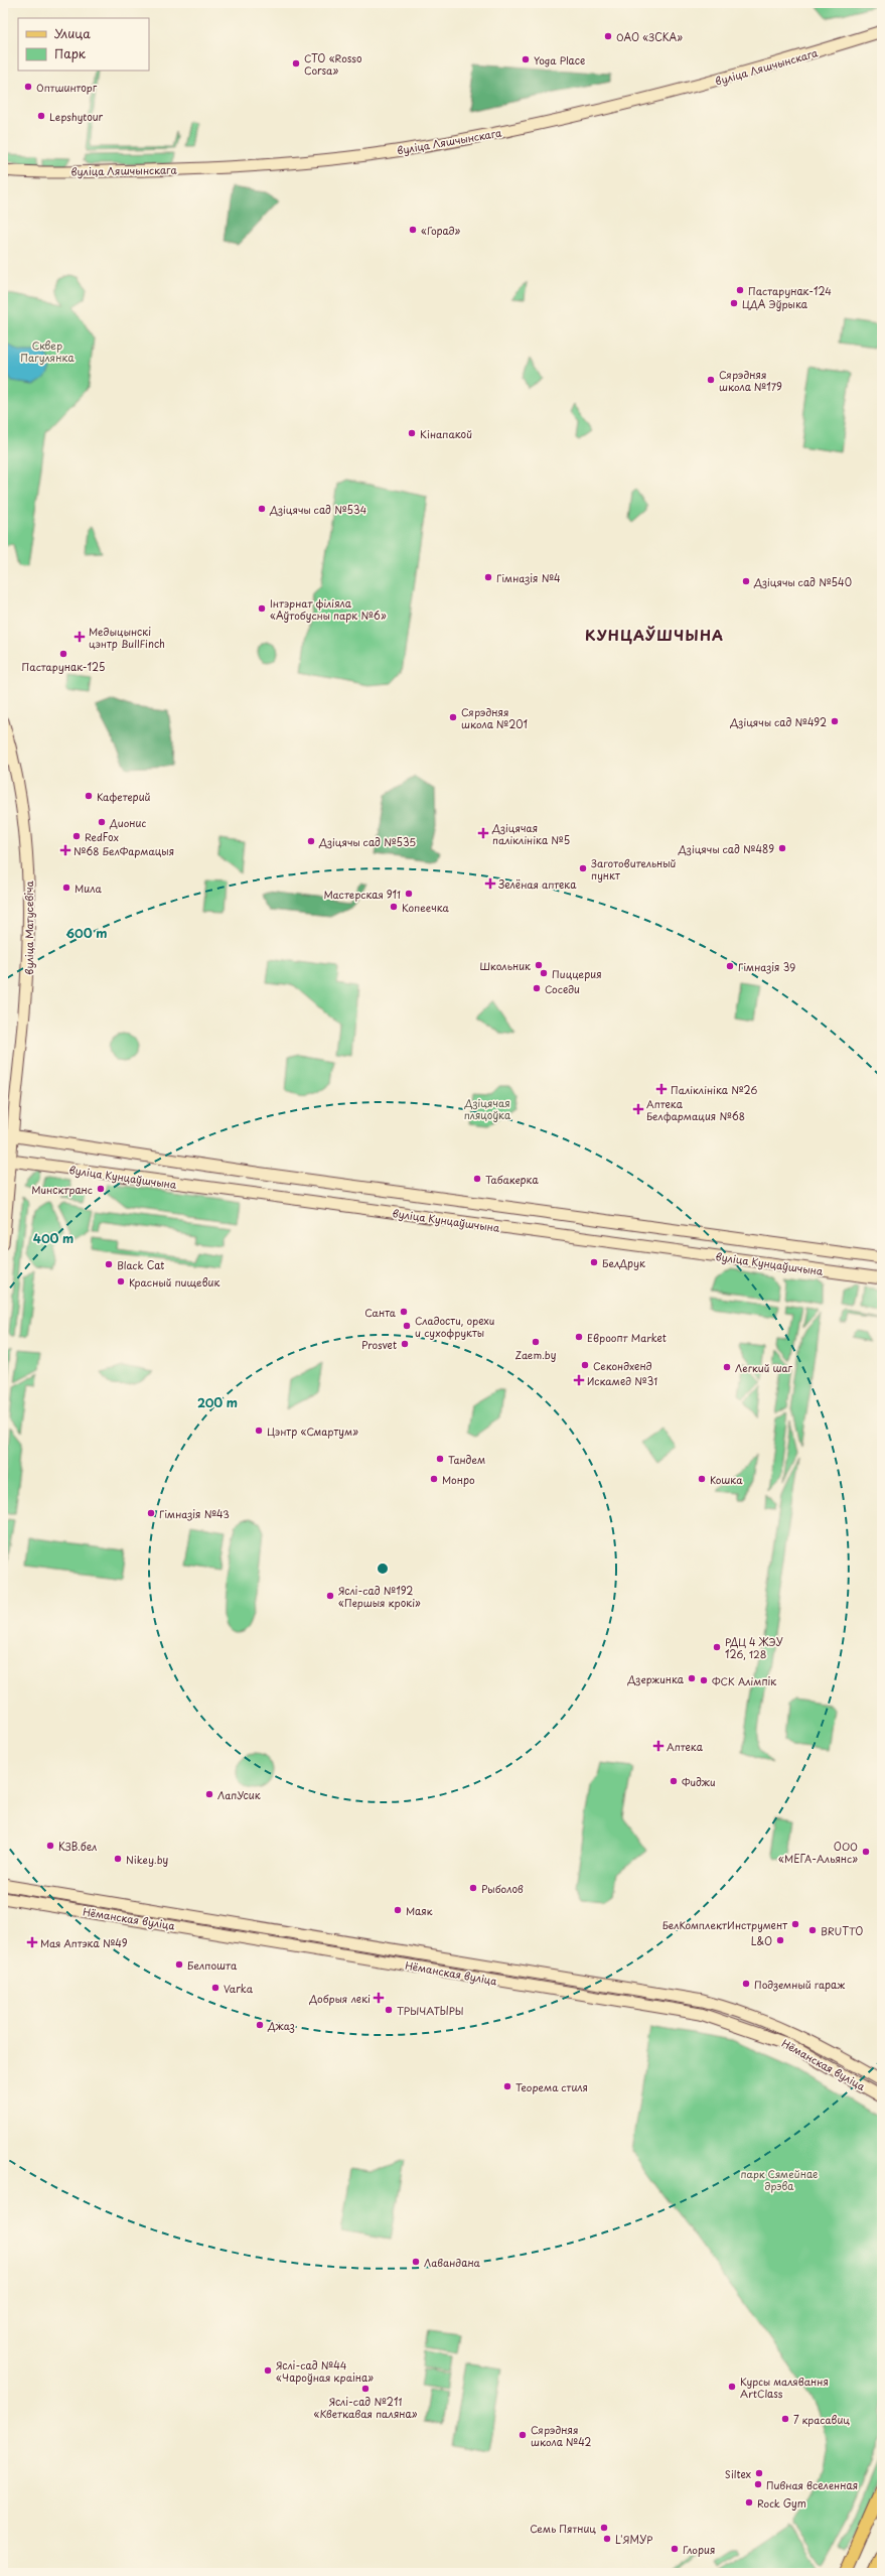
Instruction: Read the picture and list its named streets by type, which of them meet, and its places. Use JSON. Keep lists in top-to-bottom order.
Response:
{
  "streets": {
    "main road": [
      "вуліца Ляшчынскага",
      "вуліца Матусевіча",
      "вуліца Кунцаўшчына",
      "Нёманская вуліца"
    ]
  },
  "crossings": [
    ["вуліца Матусевіча", "вуліца Кунцаўшчына"]
  ],
  "districts": ["КУНЦАЎШЧЫНА"],
  "parks": ["Сквер Пагулянка", "Дзіцячая пляцоўка", "парк Сямейнае дрэва"],
  "places": {
    "other": [
      "ОАО «ЗСКА»",
      "Yoga Place",
      "СТО «Rosso Corsa»",
      "Оптшинторг",
      "Lepshytour",
      "«Горад»",
      "Пастарунак-124",
      "ЦДА Эўрыка",
      "Сярэдняя школа №179",
      "Кінапакой",
      "Дзіцячы сад №534",
      "Гімназія №4",
      "Дзіцячы сад №540",
      "Інтэрнат філіяла «Аўтобусны парк №6»",
      "Пастарунак-125",
      "Сярэдняя школа №201",
      "Дзіцячы сад №492",
      "Кафетерий",
      "Дионис",
      "RedFox",
      "Дзіцячы сад №535",
      "Дзіцячы сад №489",
      "Заготовительный пункт",
      "Мила",
      "Мастерская 911",
      "Копеечка",
      "Школьник",
      "Гімназія 39",
      "Пиццерия",
      "Соседи",
      "Табакерка",
      "Минсктранс",
      "БелДрук",
      "Black Cat",
      "Красный пищевик",
      "Санта",
      "Сладости, орехи и сухофрукты",
      "Евроопт Market",
      "Zaem.by",
      "Prosvet",
      "Секондхенд",
      "Легкий шаг",
      "Цэнтр «Смартум»",
      "Тандем",
      "Монро",
      "Кошка",
      "Гімназія №43",
      "Яслі-сад №192 «Першыя крокі»",
      "РДЦ 4 ЖЭУ 126, 128",
      "Дзержинка",
      "ФСК Алімпік",
      "Фиджи",
      "ЛапУсик",
      "КЗВ.бел",
      "ООО «МЕГА-Альянс»",
      "Nikey.by",
      "Рыболов",
      "Маяк",
      "БелКомплектИнструмент",
      "BRUTTO",
      "L&O",
      "Белпошта",
      "Подземный гараж",
      "Varka",
      "ТРЫЧАТЫРЫ",
      "Джаз",
      "Теорема стиля",
      "Лавандана",
      "Яслі-сад №44 «Чароўная краіна»",
      "Курсы малявання ArtClass",
      "Яслі-сад №211 «Кветкавая паляна»",
      "7 красавиц",
      "Сярэдняя школа №42",
      "Siltex",
      "Пивная вселенная",
      "Rock Gym",
      "Семь Пятниц",
      "L'ЯМУР",
      "Глория"
    ],
    "health": [
      "Медыцынскі цэнтр BullFinch",
      "Дзіцячая паліклініка №5",
      "№68 БелФармацыя",
      "Зелёная аптека",
      "Паліклініка №26",
      "Аптека Белфармация №68",
      "Искамед №31",
      "Аптека",
      "Мая Аптэка №49",
      "Добрыя лекі"
    ]
  },
  "legend": ["Улица", "Парк"],
  "rings": ["600 m", "400 m", "200 m"]
}
